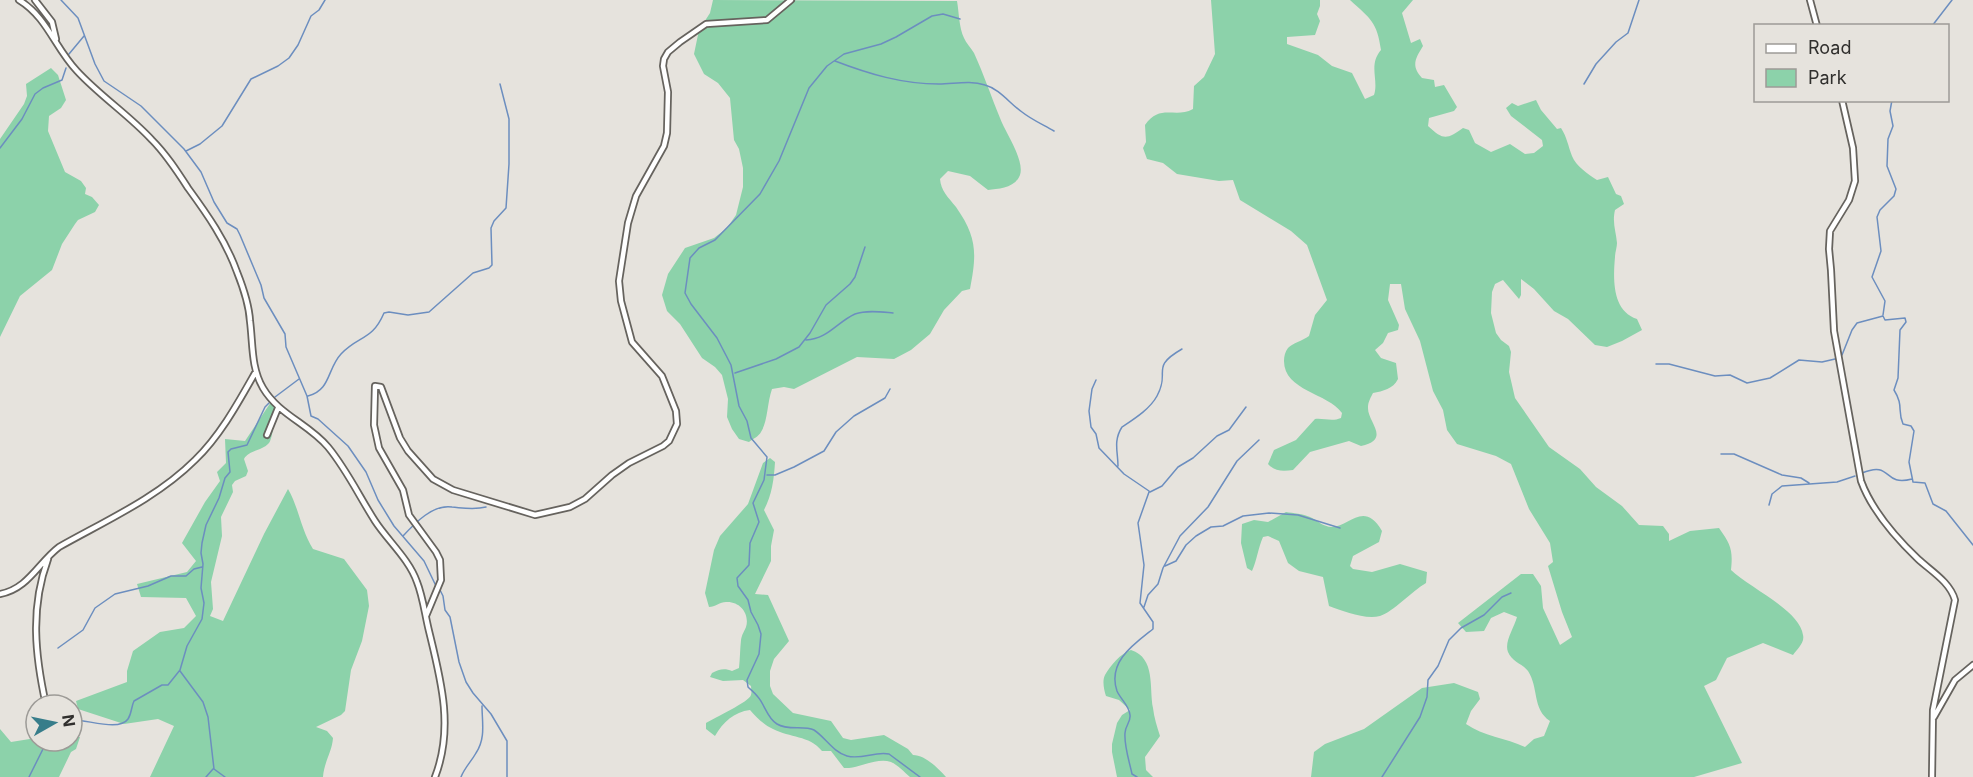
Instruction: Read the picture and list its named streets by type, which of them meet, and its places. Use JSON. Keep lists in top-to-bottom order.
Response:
{
  "legend": ["Road", "Park"],
  "north": "right"
}
